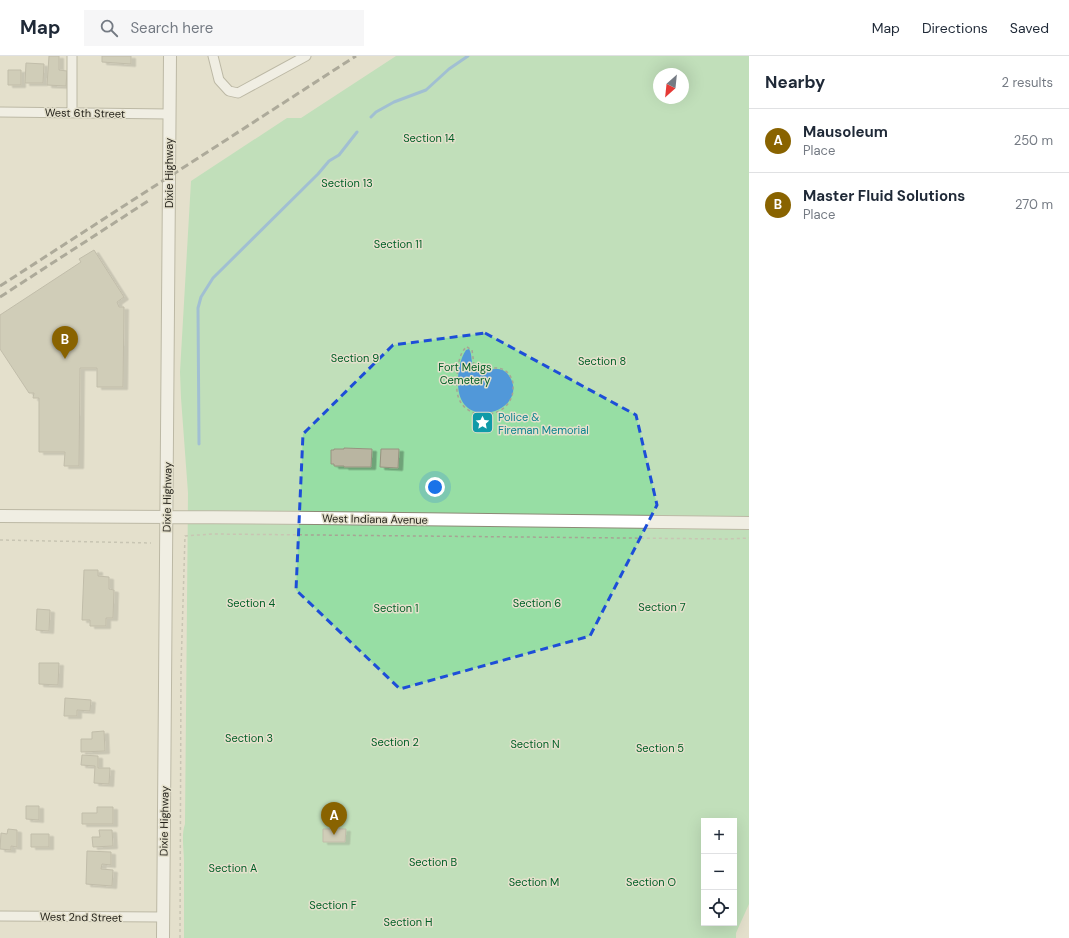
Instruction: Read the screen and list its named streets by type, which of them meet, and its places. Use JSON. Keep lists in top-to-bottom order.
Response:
{
  "streets": {
    "main road": ["Dixie Highway", "West Indiana Avenue"],
    "street": ["West 6th Street", "West 2nd Street"]
  },
  "crossings": [
    ["West 6th Street", "Dixie Highway"],
    ["Dixie Highway", "West Indiana Avenue"],
    ["Dixie Highway", "West 2nd Street"]
  ],
  "parks": [
    "Section 14",
    "Section 13",
    "Section 11",
    "Section 9",
    "Section 8",
    "Fort Meigs Cemetery",
    "Section 4",
    "Section 6",
    "Section 7",
    "Section 1",
    "Section 3",
    "Section 2",
    "Section N",
    "Section 5",
    "Section B",
    "Section A",
    "Section M",
    "Section O",
    "Section F",
    "Section H"
  ],
  "places": {
    "place": ["Police & Fireman Memorial"]
  },
  "north": "bottom left",
  "page": {
    "header": "Map",
    "search": "Search here",
    "nav": ["Map", "Directions", "Saved"],
    "heading": ["Nearby", "2 results"],
    "list": [
      {
        "mark": "A",
        "name": "Mausoleum",
        "note": "Place",
        "value": "250 m"
      },
      {
        "mark": "B",
        "name": "Master Fluid Solutions",
        "note": "Place",
        "value": "270 m"
      }
    ],
    "pins": ["B", "A"],
    "map_buttons": ["+", "−"]
  }
}
